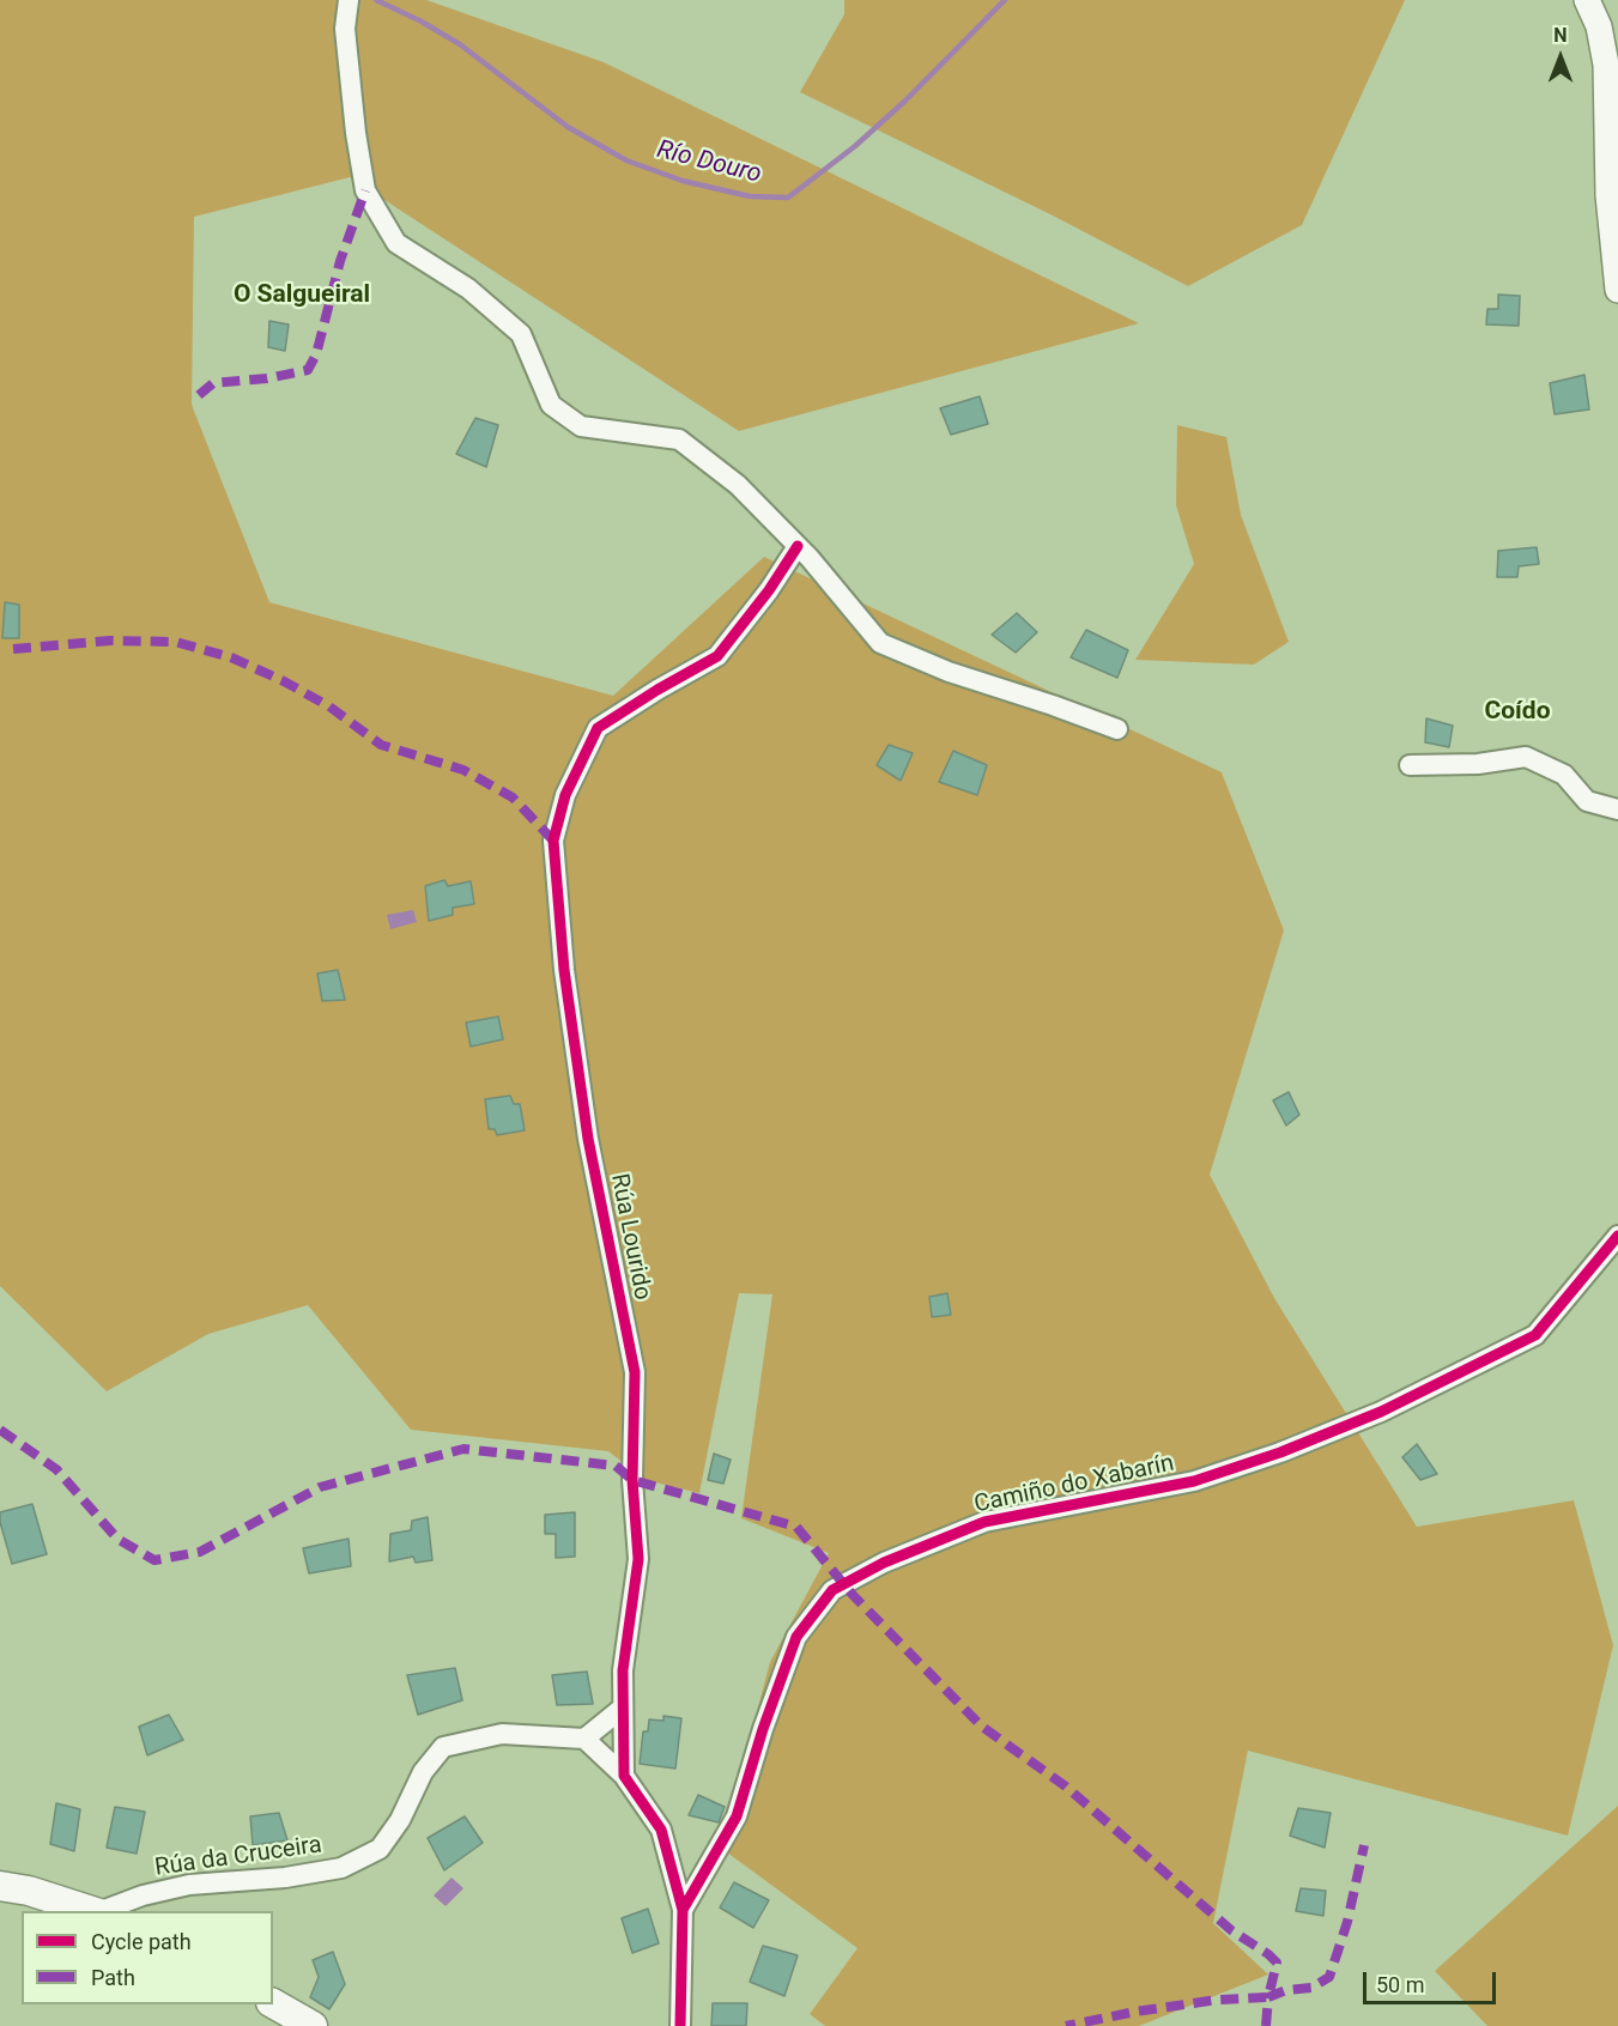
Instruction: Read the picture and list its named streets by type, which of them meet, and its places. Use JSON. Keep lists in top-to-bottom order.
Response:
{
  "streets": {
    "street": ["Rúa Lourido", "Camiño do Xabarín", "Rúa da Cruceira"]
  },
  "districts": ["O Salgueiral", "Coído"],
  "water": ["Río Douro"],
  "legend": ["Cycle path", "Path"],
  "scale_bar": "50 m",
  "north": "top"
}
